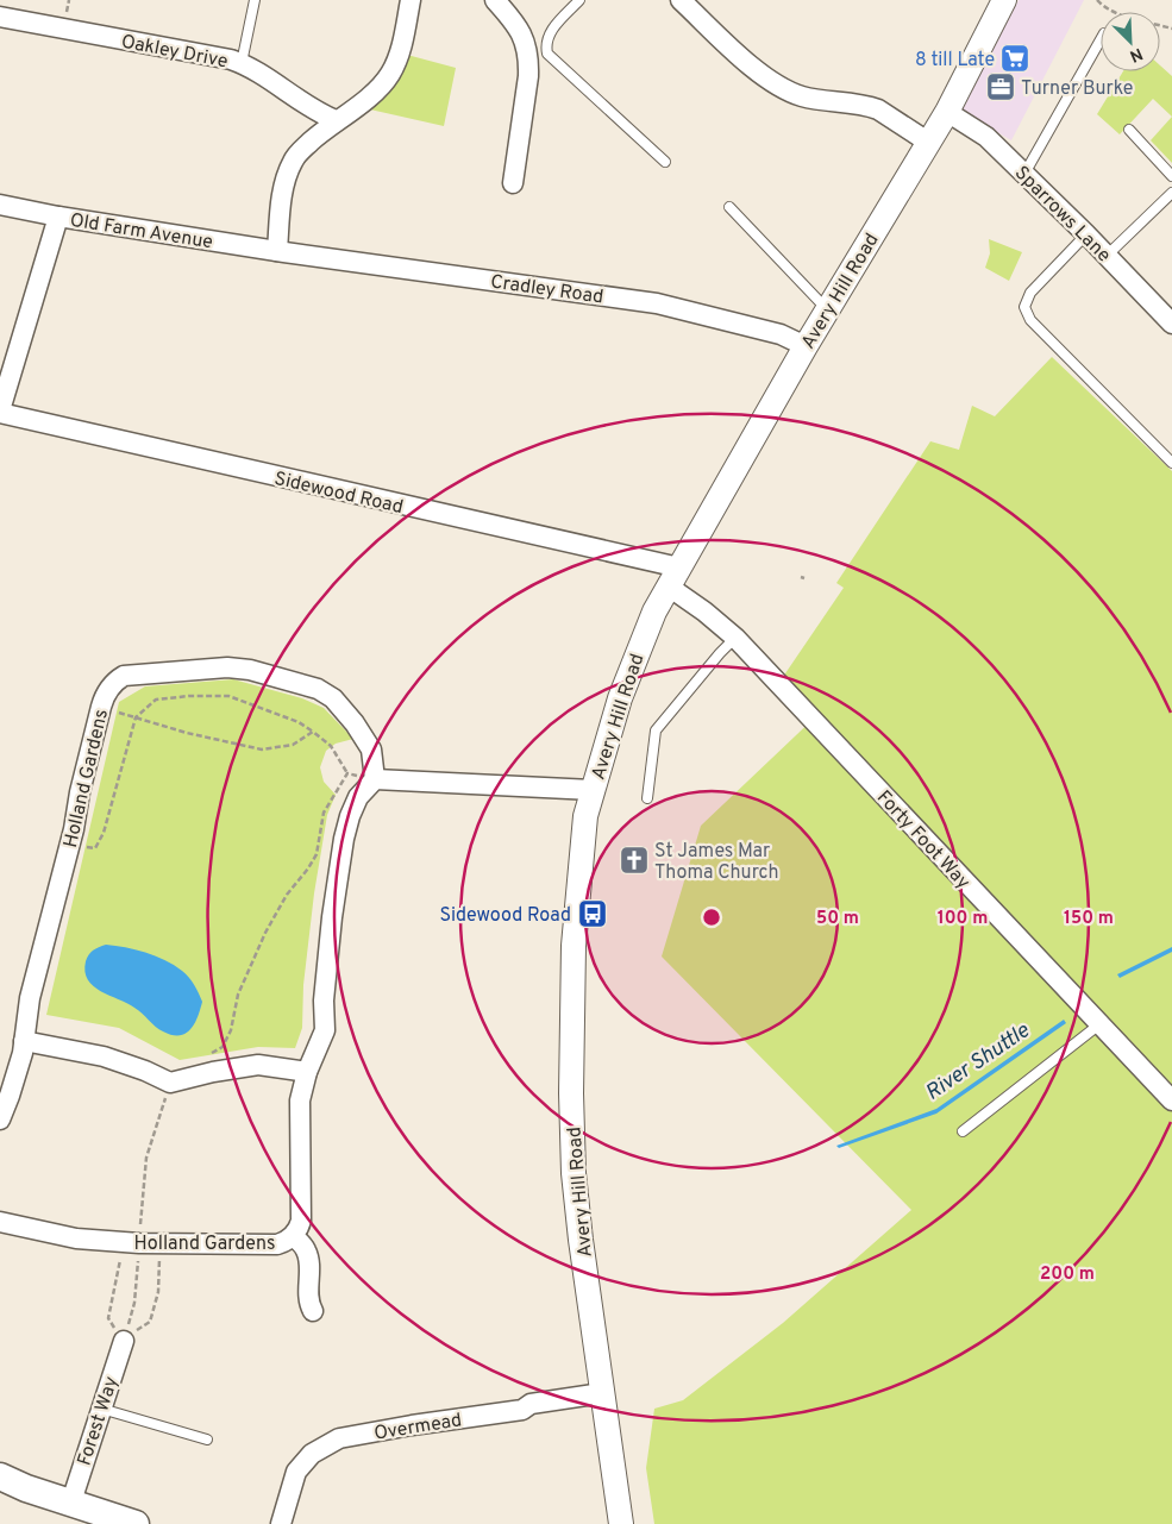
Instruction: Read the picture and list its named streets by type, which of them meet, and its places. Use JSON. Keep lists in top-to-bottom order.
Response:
{
  "streets": {
    "street": [
      "Oakley Drive",
      "Sparrows Lane",
      "Old Farm Avenue",
      "Cradley Road",
      "Avery Hill Road",
      "Sidewood Road",
      "Holland Gardens",
      "Forty Foot Way",
      "Forest Way",
      "Overmead"
    ]
  },
  "crossings": [
    ["Sparrows Lane", "Avery Hill Road"],
    ["Old Farm Avenue", "Cradley Road"],
    ["Cradley Road", "Avery Hill Road"],
    ["Avery Hill Road", "Sidewood Road"],
    ["Avery Hill Road", "Forty Foot Way"],
    ["Avery Hill Road", "Overmead"],
    ["Sidewood Road", "Forty Foot Way"]
  ],
  "water": ["River Shuttle"],
  "places": {
    "supermarket": ["8 till Late"],
    "office": ["Turner Burke"],
    "church": ["St James Mar Thoma Church"],
    "bus stop": ["Sidewood Road"]
  },
  "north": "bottom right",
  "rings": [
    "50 m",
    "100 m",
    "150 m",
    "200 m"
  ]
}
